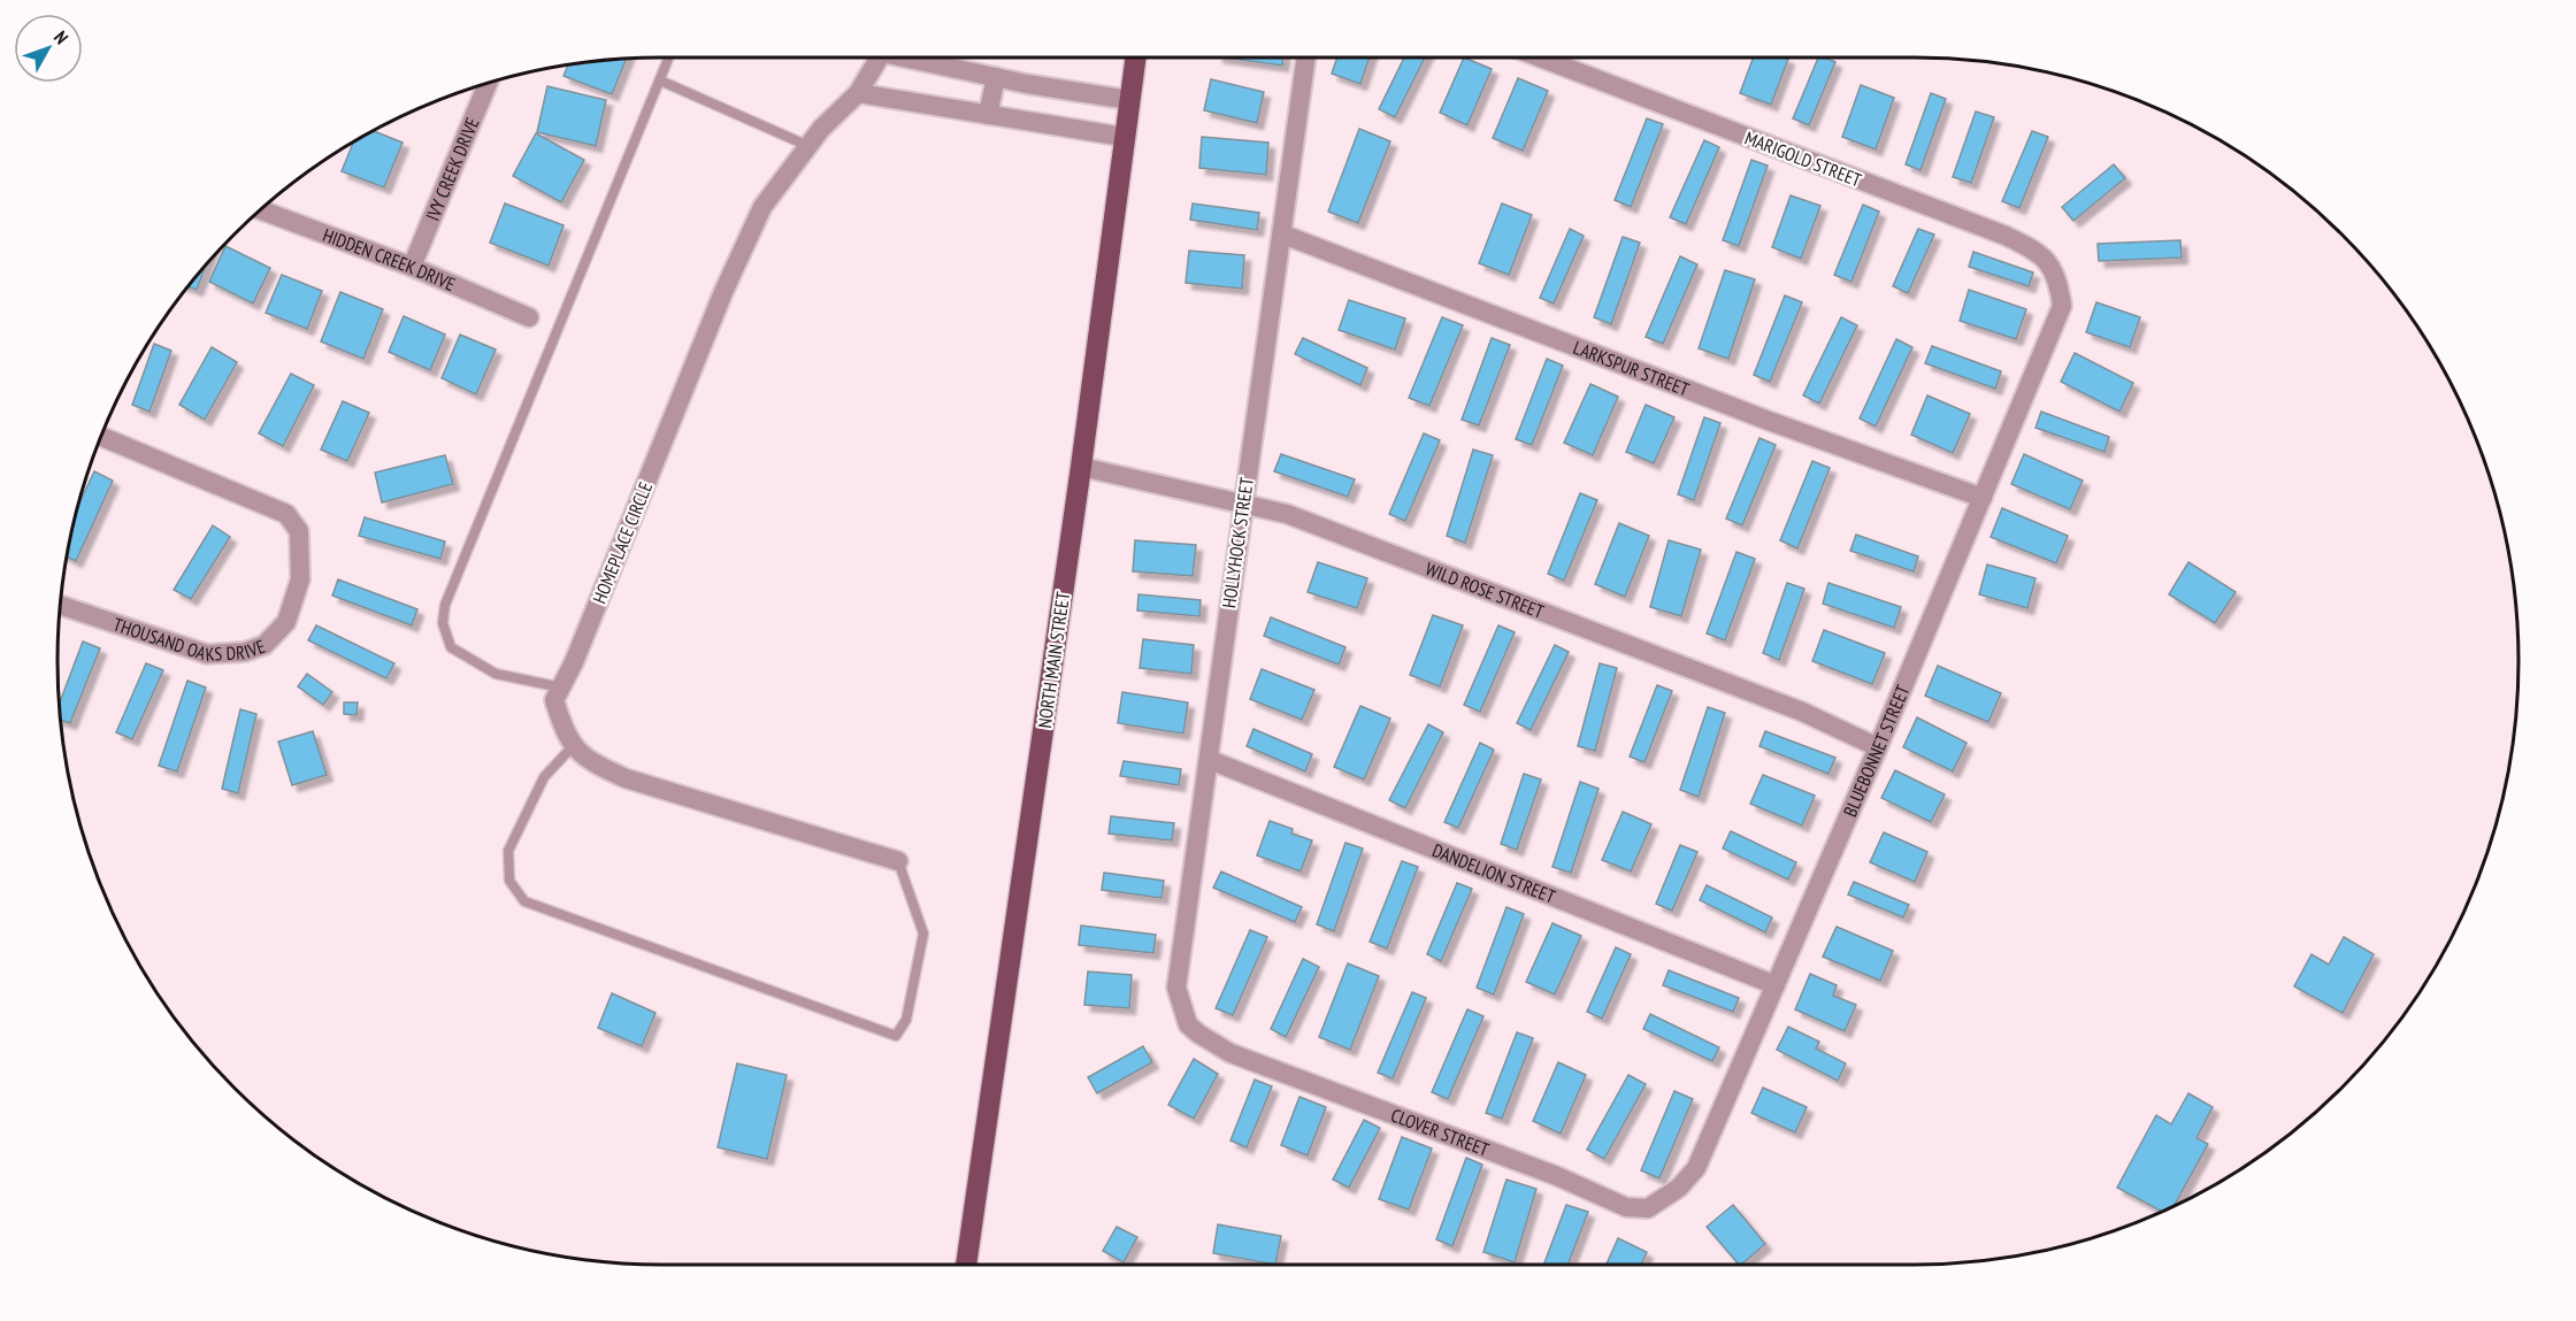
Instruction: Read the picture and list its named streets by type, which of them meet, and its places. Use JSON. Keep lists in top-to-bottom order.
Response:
{
  "streets": {
    "main road": ["NORTH MAIN STREET"],
    "street": [
      "MARIGOLD STREET",
      "IVY CREEK DRIVE",
      "HIDDEN CREEK DRIVE",
      "LARKSPUR STREET",
      "HOMEPLACE CIRCLE",
      "HOLLYHOCK STREET",
      "WILD ROSE STREET",
      "THOUSAND OAKS DRIVE",
      "BLUEBONNET STREET",
      "DANDELION STREET",
      "CLOVER STREET"
    ]
  },
  "crossings": [
    ["MARIGOLD STREET", "BLUEBONNET STREET"],
    ["IVY CREEK DRIVE", "HIDDEN CREEK DRIVE"],
    ["LARKSPUR STREET", "HOLLYHOCK STREET"],
    ["LARKSPUR STREET", "BLUEBONNET STREET"],
    ["HOLLYHOCK STREET", "WILD ROSE STREET"],
    ["HOLLYHOCK STREET", "DANDELION STREET"],
    ["HOLLYHOCK STREET", "CLOVER STREET"],
    ["WILD ROSE STREET", "NORTH MAIN STREET"],
    ["WILD ROSE STREET", "BLUEBONNET STREET"],
    ["BLUEBONNET STREET", "DANDELION STREET"],
    ["BLUEBONNET STREET", "CLOVER STREET"]
  ],
  "north": "top right"
}
